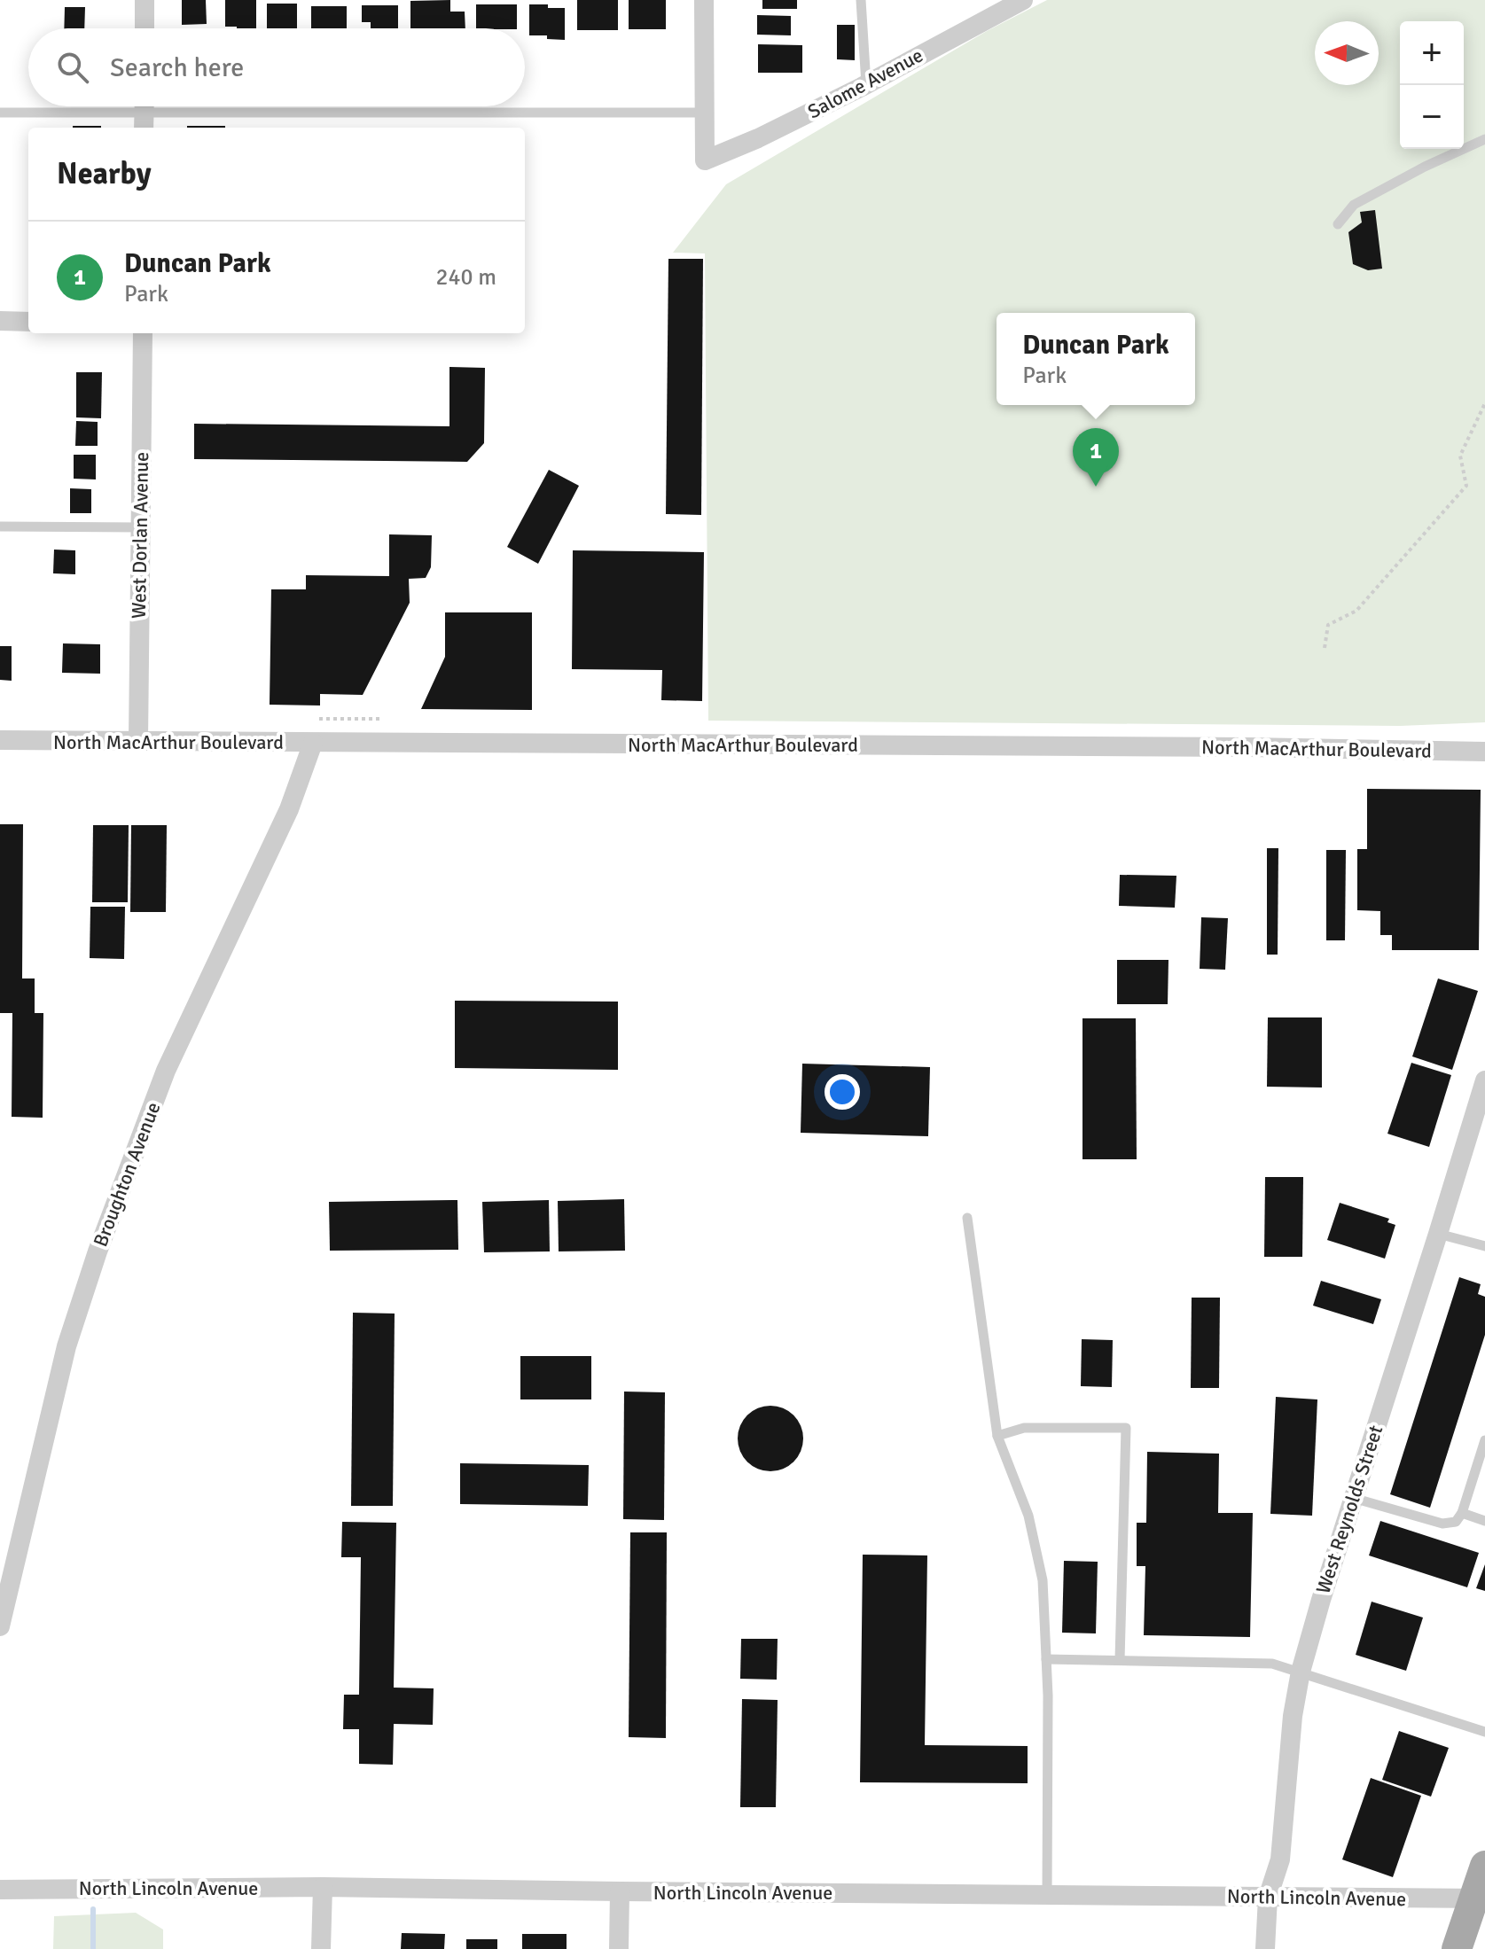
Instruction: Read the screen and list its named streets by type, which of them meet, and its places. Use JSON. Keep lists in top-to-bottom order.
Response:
{
  "streets": {
    "street": [
      "Salome Avenue",
      "West Dorlan Avenue",
      "North MacArthur Boulevard",
      "Broughton Avenue",
      "West Reynolds Street",
      "North Lincoln Avenue"
    ]
  },
  "crossings": [
    ["West Dorlan Avenue", "North MacArthur Boulevard"],
    ["North MacArthur Boulevard", "Broughton Avenue"],
    ["West Reynolds Street", "North Lincoln Avenue"]
  ],
  "north": "left",
  "page": {
    "map_buttons": ["+", "−"],
    "search": "Search here",
    "heading": "Nearby",
    "list": [
      {
        "mark": "1",
        "name": "Duncan Park",
        "note": "Park",
        "value": "240 m"
      }
    ],
    "popup": ["Duncan Park", "Park"],
    "pins": "1"
  }
}
